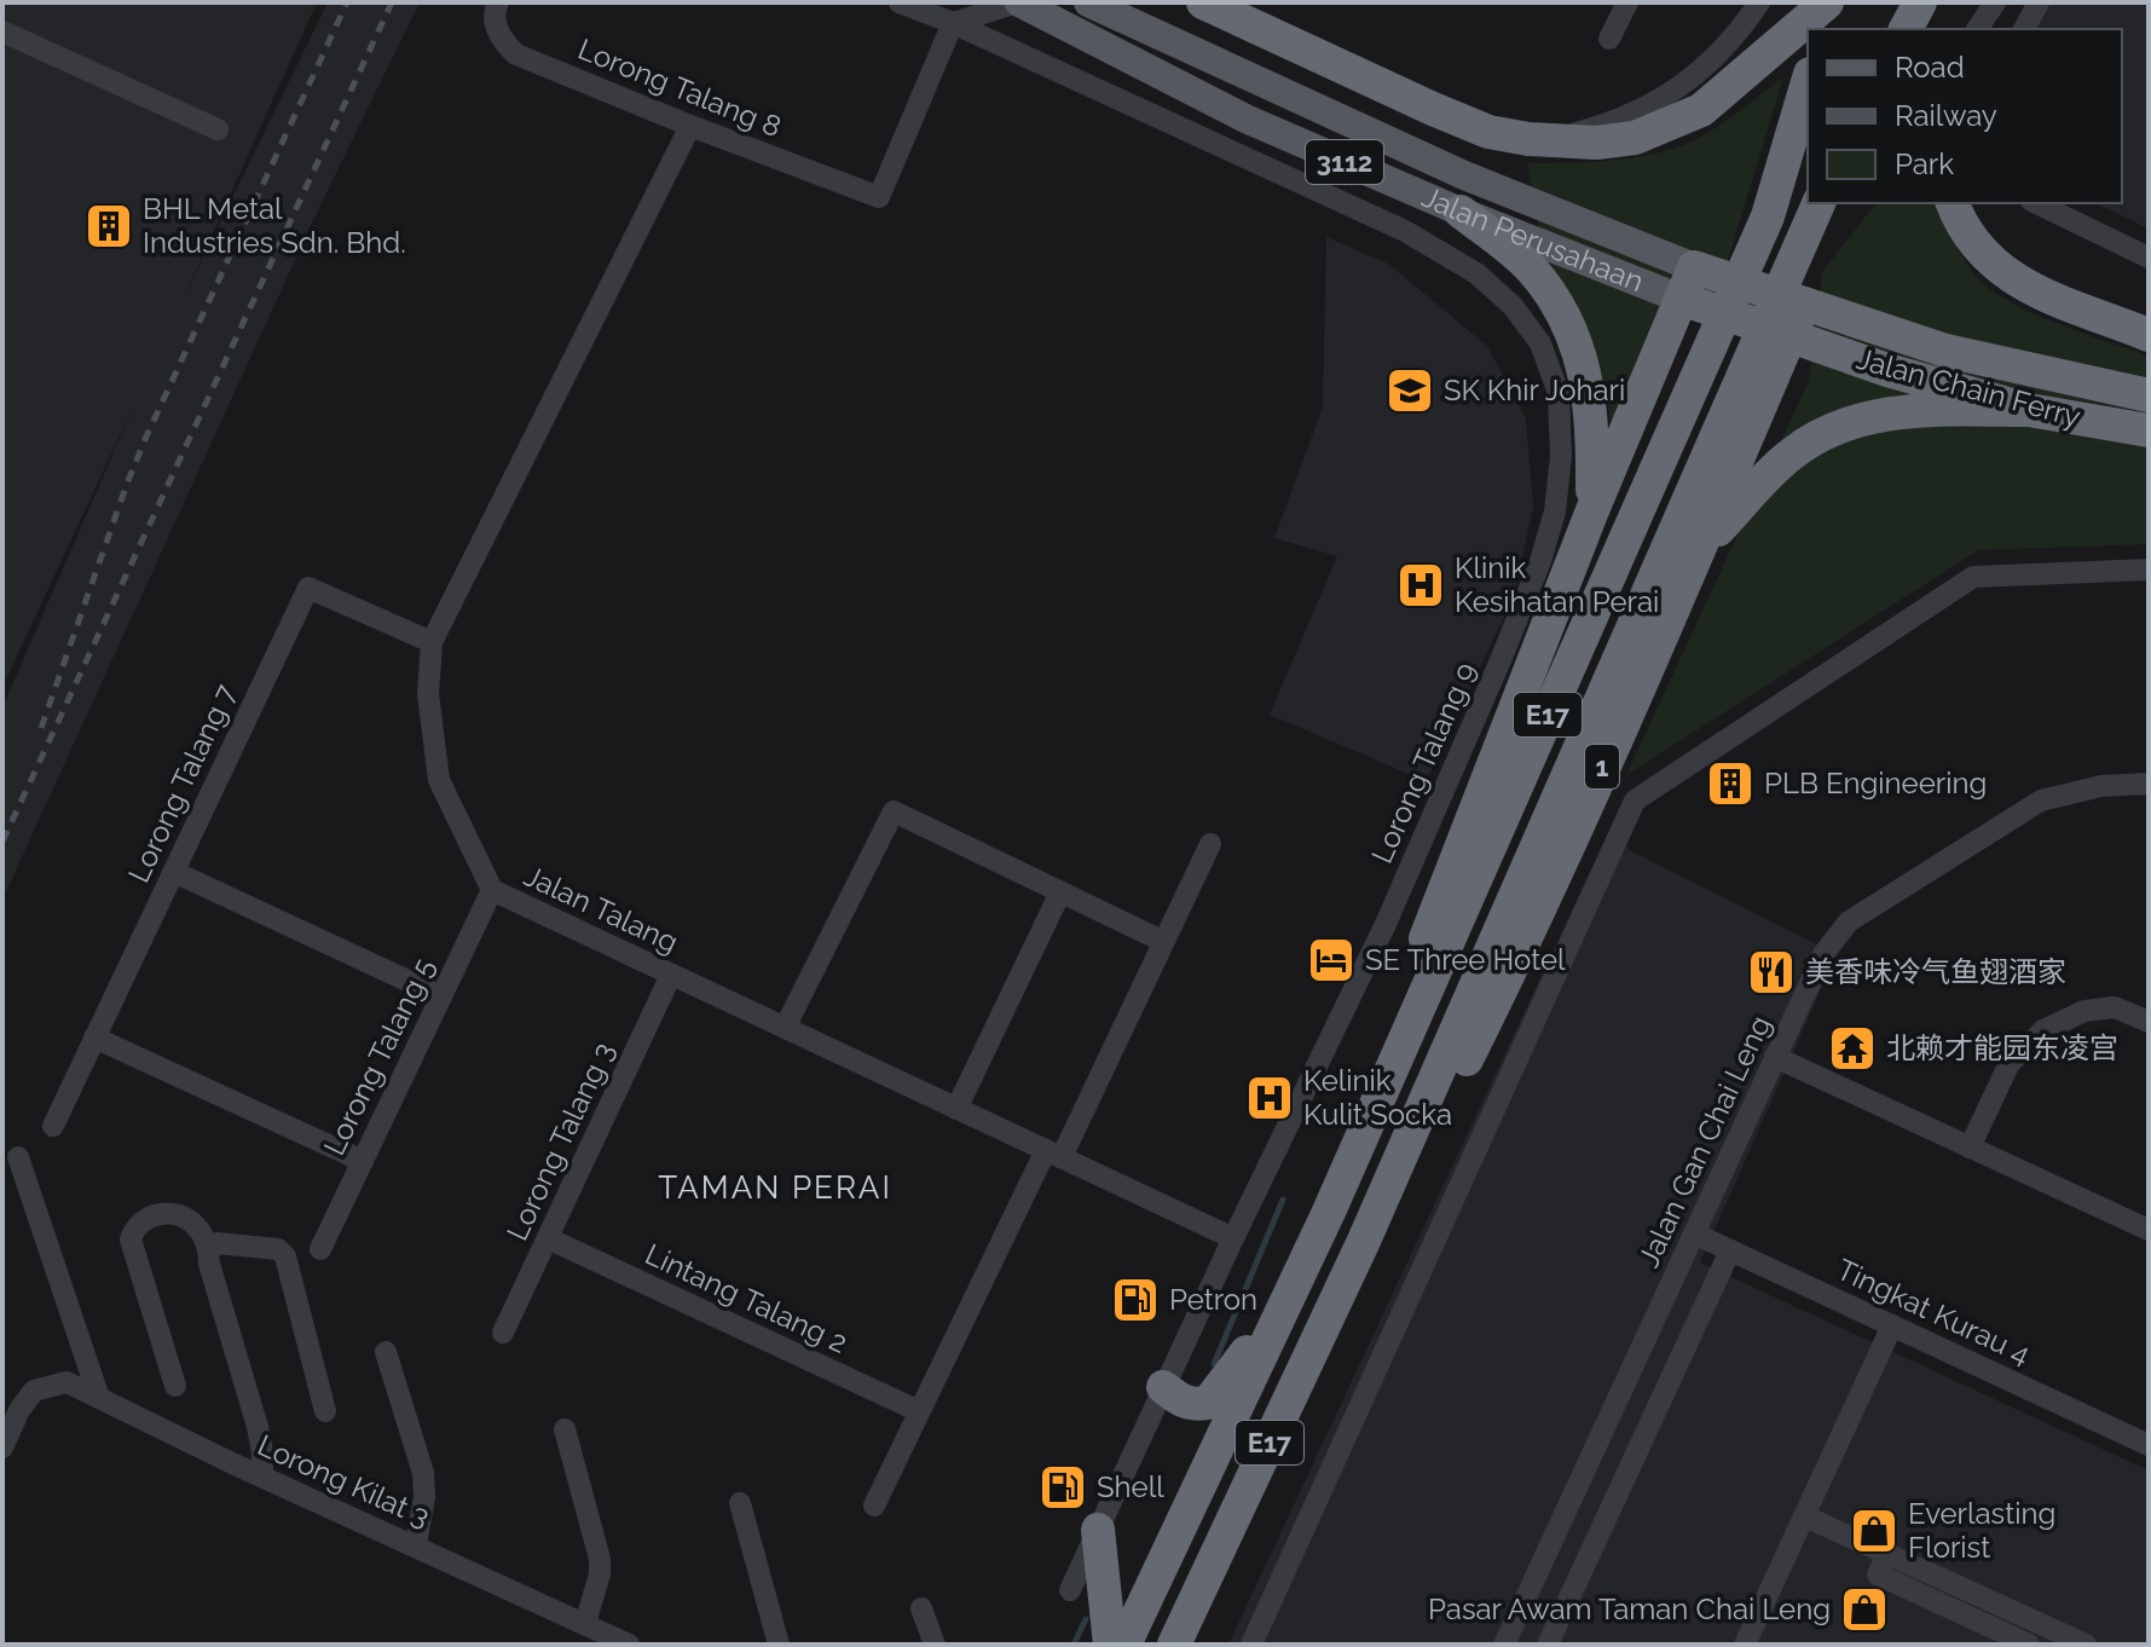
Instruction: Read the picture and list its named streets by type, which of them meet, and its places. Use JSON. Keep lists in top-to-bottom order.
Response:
{
  "streets": {
    "highway": ["Jalan Chain Ferry", "E17", "1"],
    "main road": ["3112", "Jalan Perusahaan"],
    "street": [
      "Lorong Talang 8",
      "Lorong Talang 9",
      "Lorong Talang 7",
      "Jalan Talang",
      "Lorong Talang 5",
      "Lorong Talang 3",
      "Jalan Gan Chai Leng",
      "Lintang Talang 2",
      "Tingkat Kurau 4",
      "Lorong Kilat 3"
    ]
  },
  "crossings": [
    ["Lorong Talang 8", "Lorong Talang 9"],
    ["Lorong Talang 8", "Jalan Talang"],
    ["Jalan Perusahaan", "Jalan Chain Ferry"],
    ["Jalan Chain Ferry", "1"],
    ["E17", "1"],
    ["Lorong Talang 9", "Jalan Talang"],
    ["Lorong Talang 7", "Jalan Talang"],
    ["Jalan Talang", "Lorong Talang 5"],
    ["Jalan Talang", "Lorong Talang 3"],
    ["Lorong Talang 3", "Lintang Talang 2"],
    ["Jalan Gan Chai Leng", "Tingkat Kurau 4"]
  ],
  "districts": ["TAMAN PERAI"],
  "places": {
    "building": ["BHL Metal Industries Sdn. Bhd.", "PLB Engineering"],
    "school or university": ["SK Khir Johari"],
    "hospital": ["Klinik Kesihatan Perai", "Kelinik Kulit Socka"],
    "hotel": ["SE Three Hotel"],
    "restaurant": ["美香味冷气鱼翅酒家"],
    "temple": ["北赖才能园东凌宫"],
    "fuel station": ["Petron", "Shell"],
    "shop": ["Everlasting Florist", "Pasar Awam Taman Chai Leng"]
  },
  "legend": ["Road", "Railway", "Park"]
}
